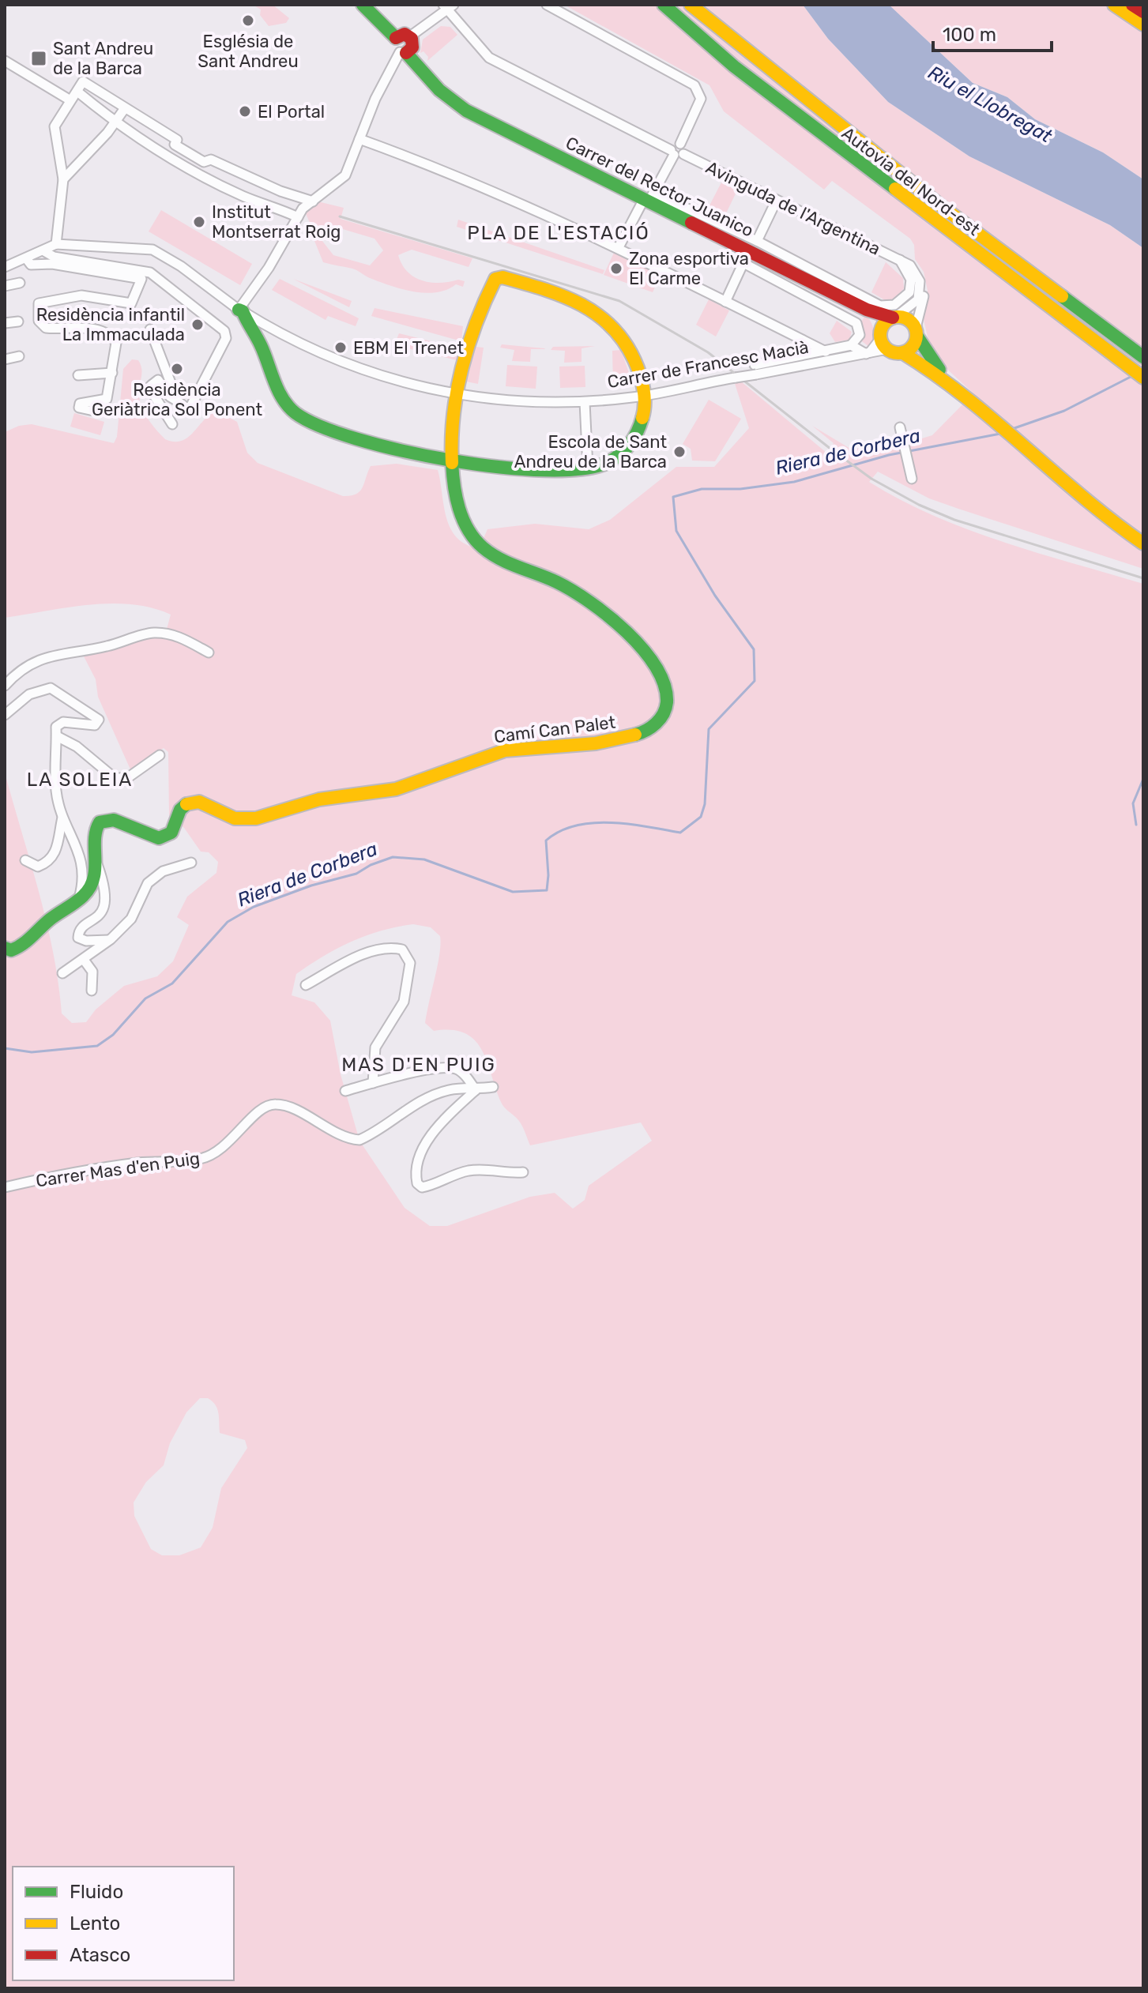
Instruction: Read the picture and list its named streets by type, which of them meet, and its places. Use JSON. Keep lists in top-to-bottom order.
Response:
{
  "streets": {
    "main road": ["Autovia del Nord-est", "Carrer del Rector Juanico", "Camí Can Palet"],
    "street": ["Avinguda de l'Argentina", "Carrer de Francesc Macià", "Carrer Mas d'en Puig"]
  },
  "crossings": [
    ["Carrer del Rector Juanico", "Avinguda de l'Argentina"],
    ["Carrer del Rector Juanico", "Carrer de Francesc Macià"]
  ],
  "districts": ["PLA DE L'ESTACIÓ", "LA SOLEIA", "MAS D'EN PUIG"],
  "water": ["Riu el Llobregat", "Riera de Corbera"],
  "places": {
    "other": [
      "Església de Sant Andreu",
      "El Portal",
      "Institut Montserrat Roig",
      "Zona esportiva El Carme",
      "Residència infantil La Immaculada",
      "EBM El Trenet",
      "Residència Geriàtrica Sol Ponent",
      "Escola de Sant Andreu de la Barca"
    ],
    "transit": ["Sant Andreu de la Barca"]
  },
  "legend": ["Fluido", "Lento", "Atasco"],
  "scale_bar": "100 m"
}
